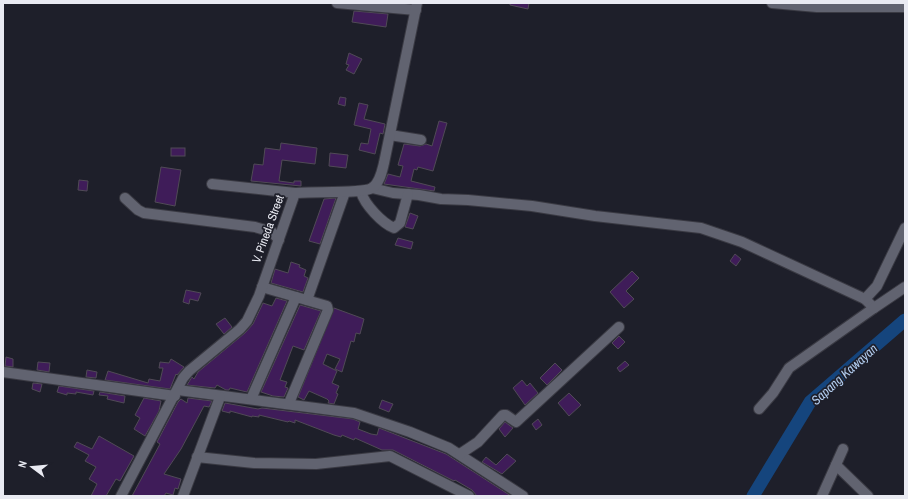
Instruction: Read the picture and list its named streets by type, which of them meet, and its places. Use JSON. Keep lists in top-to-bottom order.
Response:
{
  "streets": {
    "street": ["V. Pineda Street"]
  },
  "water": ["Sapang Kawayan"],
  "north": "left"
}
